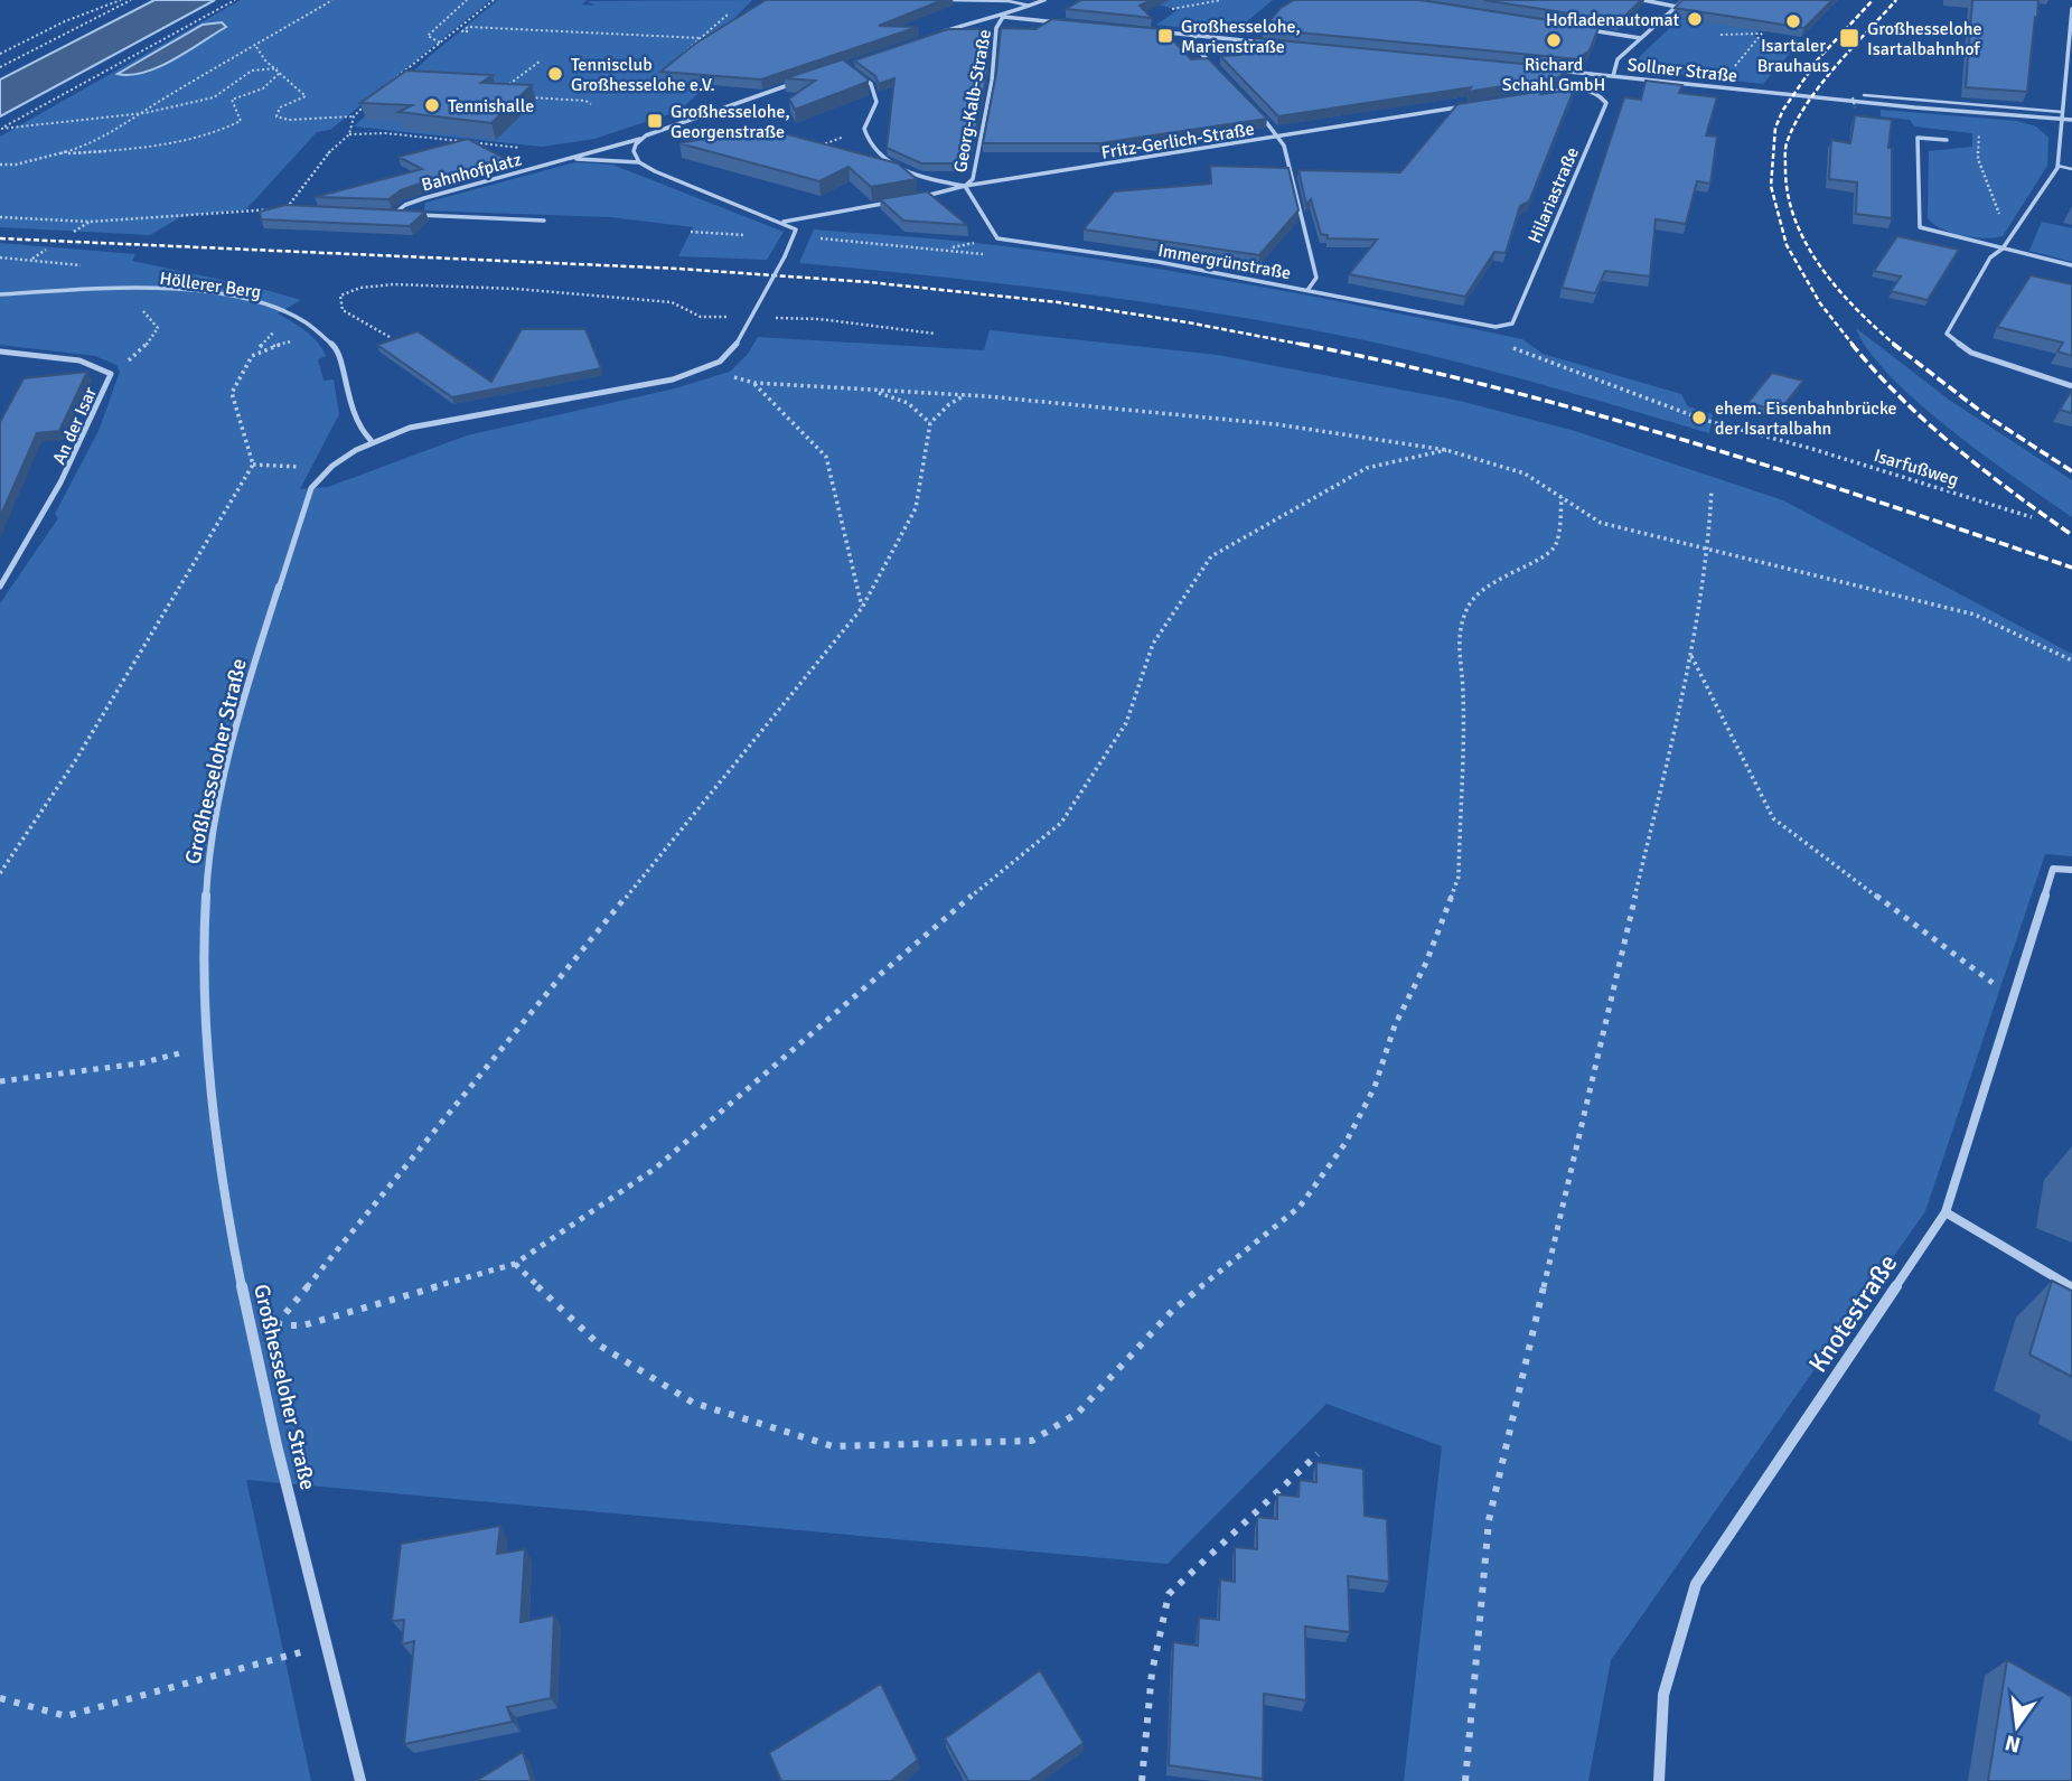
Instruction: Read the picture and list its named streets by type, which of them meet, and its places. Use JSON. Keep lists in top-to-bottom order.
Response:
{
  "streets": {
    "street": [
      "Sollner Straße",
      "Georg-Kalb-Straße",
      "Fritz-Gerlich-Straße",
      "Bahnhofplatz",
      "Hilariastraße",
      "Immergrünstraße",
      "Höllerer Berg",
      "An der Isar",
      "Großhesseloher Straße",
      "Knotestraße"
    ],
    "path": ["Isarfußweg"]
  },
  "crossings": [
    ["Georg-Kalb-Straße", "Fritz-Gerlich-Straße"],
    ["Georg-Kalb-Straße", "Immergrünstraße"],
    ["Fritz-Gerlich-Straße", "Immergrünstraße"],
    ["Bahnhofplatz", "Großhesseloher Straße"],
    ["Hilariastraße", "Immergrünstraße"],
    ["Höllerer Berg", "Großhesseloher Straße"]
  ],
  "places": {
    "other": [
      "Hofladenautomat",
      "Isartaler Brauhaus",
      "Richard Schahl GmbH",
      "Tennisclub Großhesselohe e.V.",
      "Tennishalle",
      "ehem. Eisenbahnbrücke der Isartalbahn"
    ],
    "transit": ["Großhesselohe, Marienstraße", "Großhesselohe Isartalbahnhof", "Großhesselohe, Georgenstraße"]
  },
  "north": "bottom"
}
